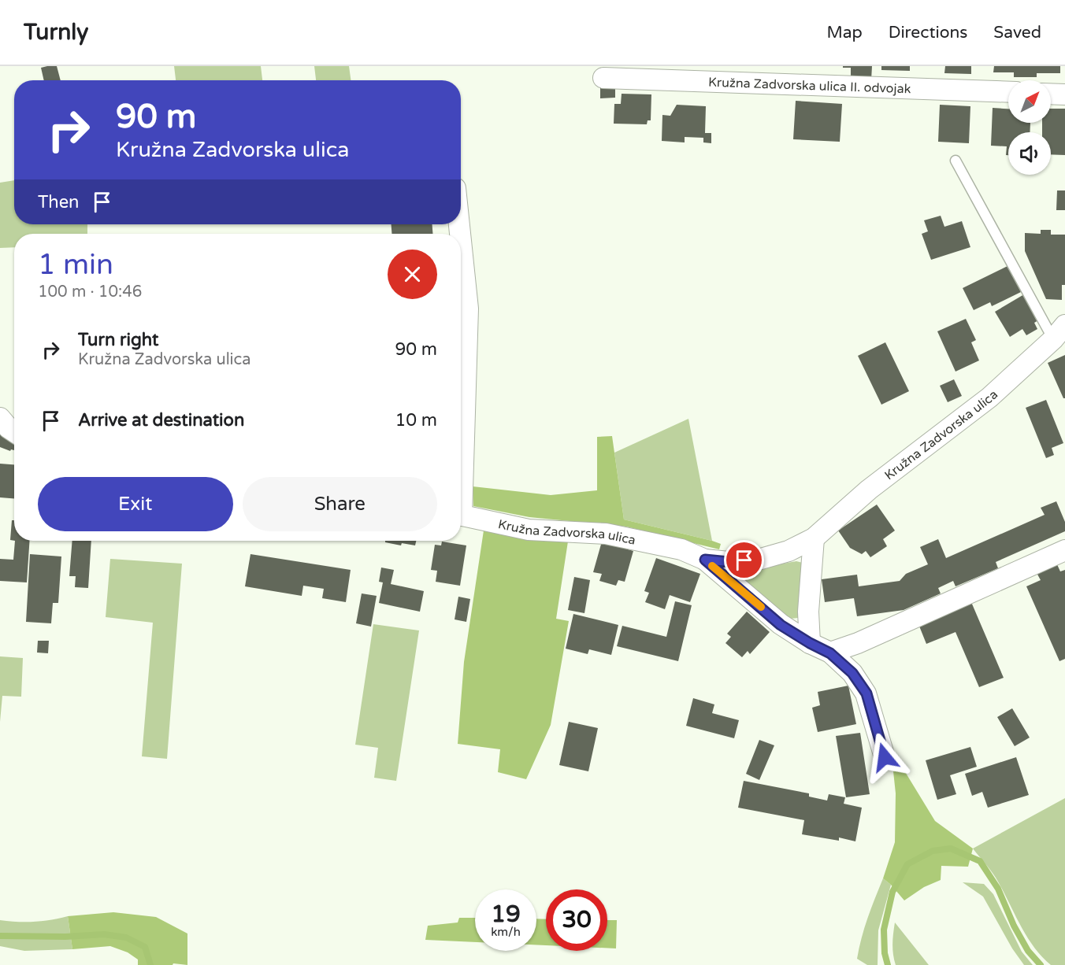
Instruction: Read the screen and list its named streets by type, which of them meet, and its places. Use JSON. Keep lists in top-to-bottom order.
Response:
{
  "streets": {
    "street": ["Kružna Zadvorska ulica II. odvojak", "Kružna Zadvorska ulica"]
  },
  "north": "top right",
  "page": {
    "header": "Turnly",
    "nav": ["Map", "Directions", "Saved"],
    "turn": ["90 m", "Kružna Zadvorska ulica"],
    "then": "Then",
    "heading": ["1 min", "100 m · 10:46"],
    "list": [
      {
        "name": "Turn right",
        "note": "Kružna Zadvorska ulica",
        "value": "90 m"
      },
      {
        "name": "Arrive at destination",
        "value": "10 m"
      }
    ],
    "buttons": ["Exit", "Share"],
    "speed": "19 km/h",
    "limit": "30"
  }
}
